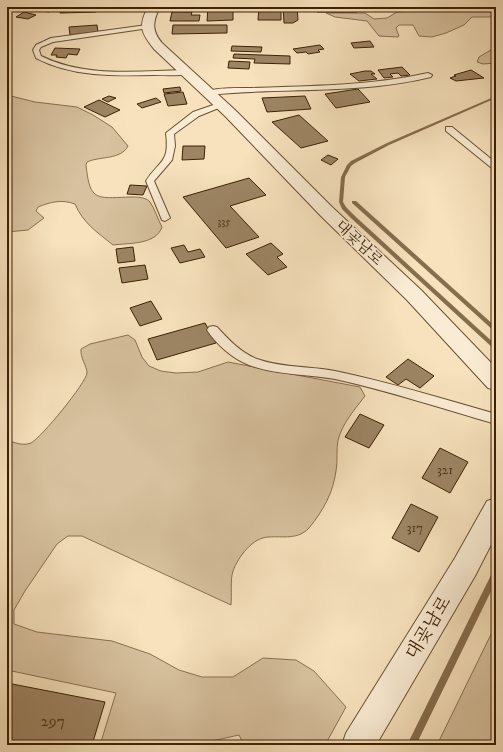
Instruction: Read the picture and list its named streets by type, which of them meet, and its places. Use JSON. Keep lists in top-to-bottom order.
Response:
{
  "streets": {
    "street": ["대곶남로"]
  },
  "house_numbers": [
    "335",
    "321",
    "317",
    "297"
  ]
}
